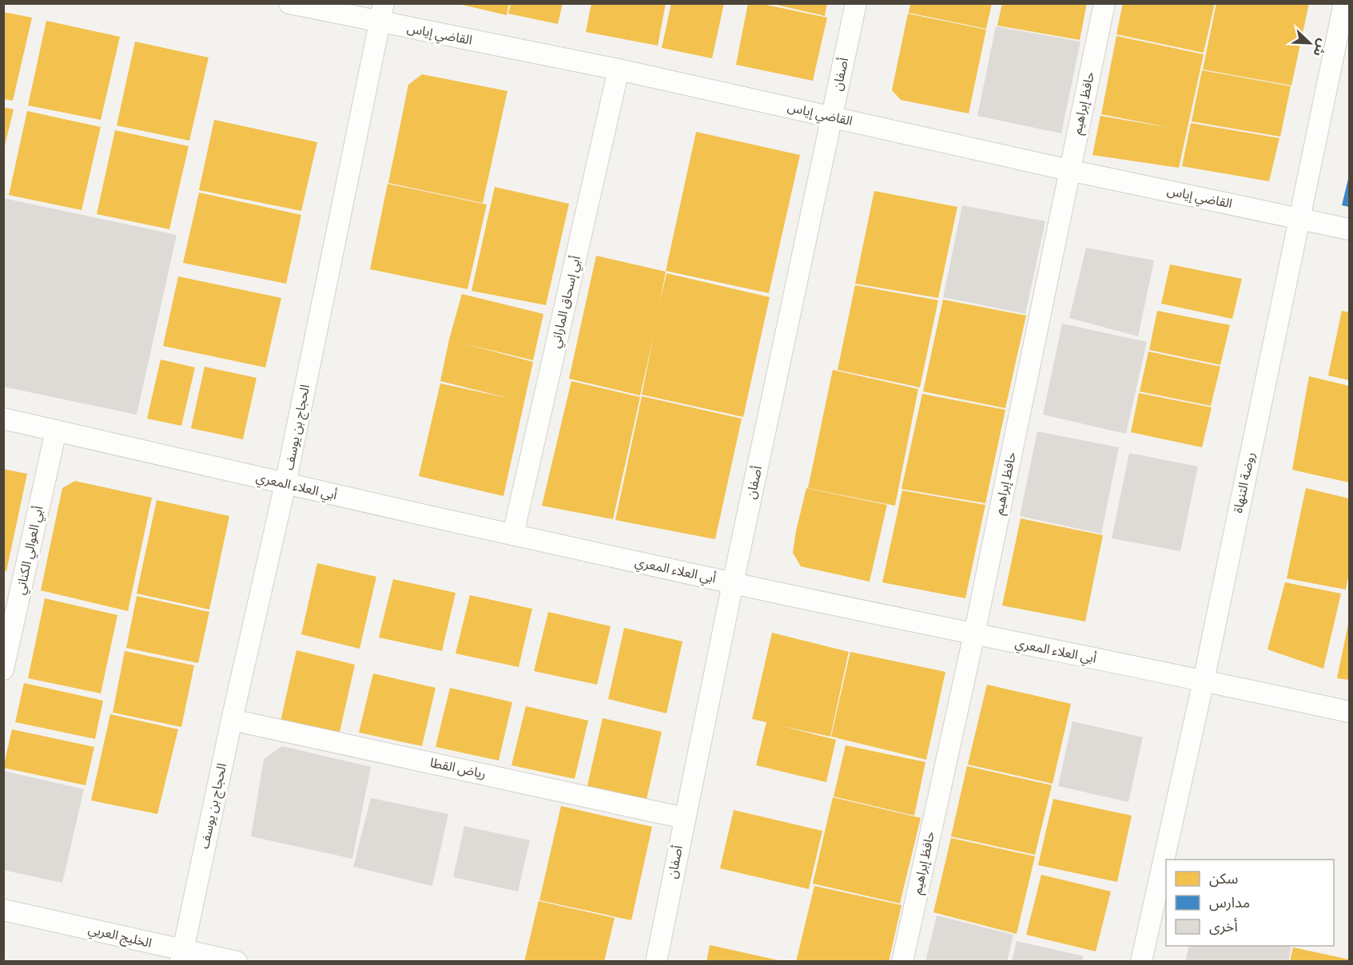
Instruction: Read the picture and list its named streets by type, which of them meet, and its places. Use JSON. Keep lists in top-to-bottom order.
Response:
{
  "streets": {
    "street": [
      "القاضي إياس",
      "أصفان",
      "حافظ إبراهيم",
      "أبي إسحاق الماراني",
      "الحجاج بن يوسف",
      "روضة التنهاة",
      "أبي العلاء المعري",
      "أبي العوالي الكناني",
      "رياض القطا",
      "الخليج العربي"
    ]
  },
  "crossings": [
    ["القاضي إياس", "أصفان"],
    ["القاضي إياس", "حافظ إبراهيم"],
    ["القاضي إياس", "أبي إسحاق الماراني"],
    ["القاضي إياس", "الحجاج بن يوسف"],
    ["القاضي إياس", "روضة التنهاة"],
    ["أصفان", "أبي العلاء المعري"],
    ["أصفان", "رياض القطا"],
    ["حافظ إبراهيم", "أبي العلاء المعري"],
    ["أبي إسحاق الماراني", "أبي العلاء المعري"],
    ["الحجاج بن يوسف", "أبي العلاء المعري"],
    ["الحجاج بن يوسف", "رياض القطا"],
    ["الحجاج بن يوسف", "الخليج العربي"],
    ["روضة التنهاة", "أبي العلاء المعري"],
    ["أبي العلاء المعري", "أبي العوالي الكناني"]
  ],
  "legend": ["سكن", "مدارس", "أخرى"],
  "north": "bottom right"
}
